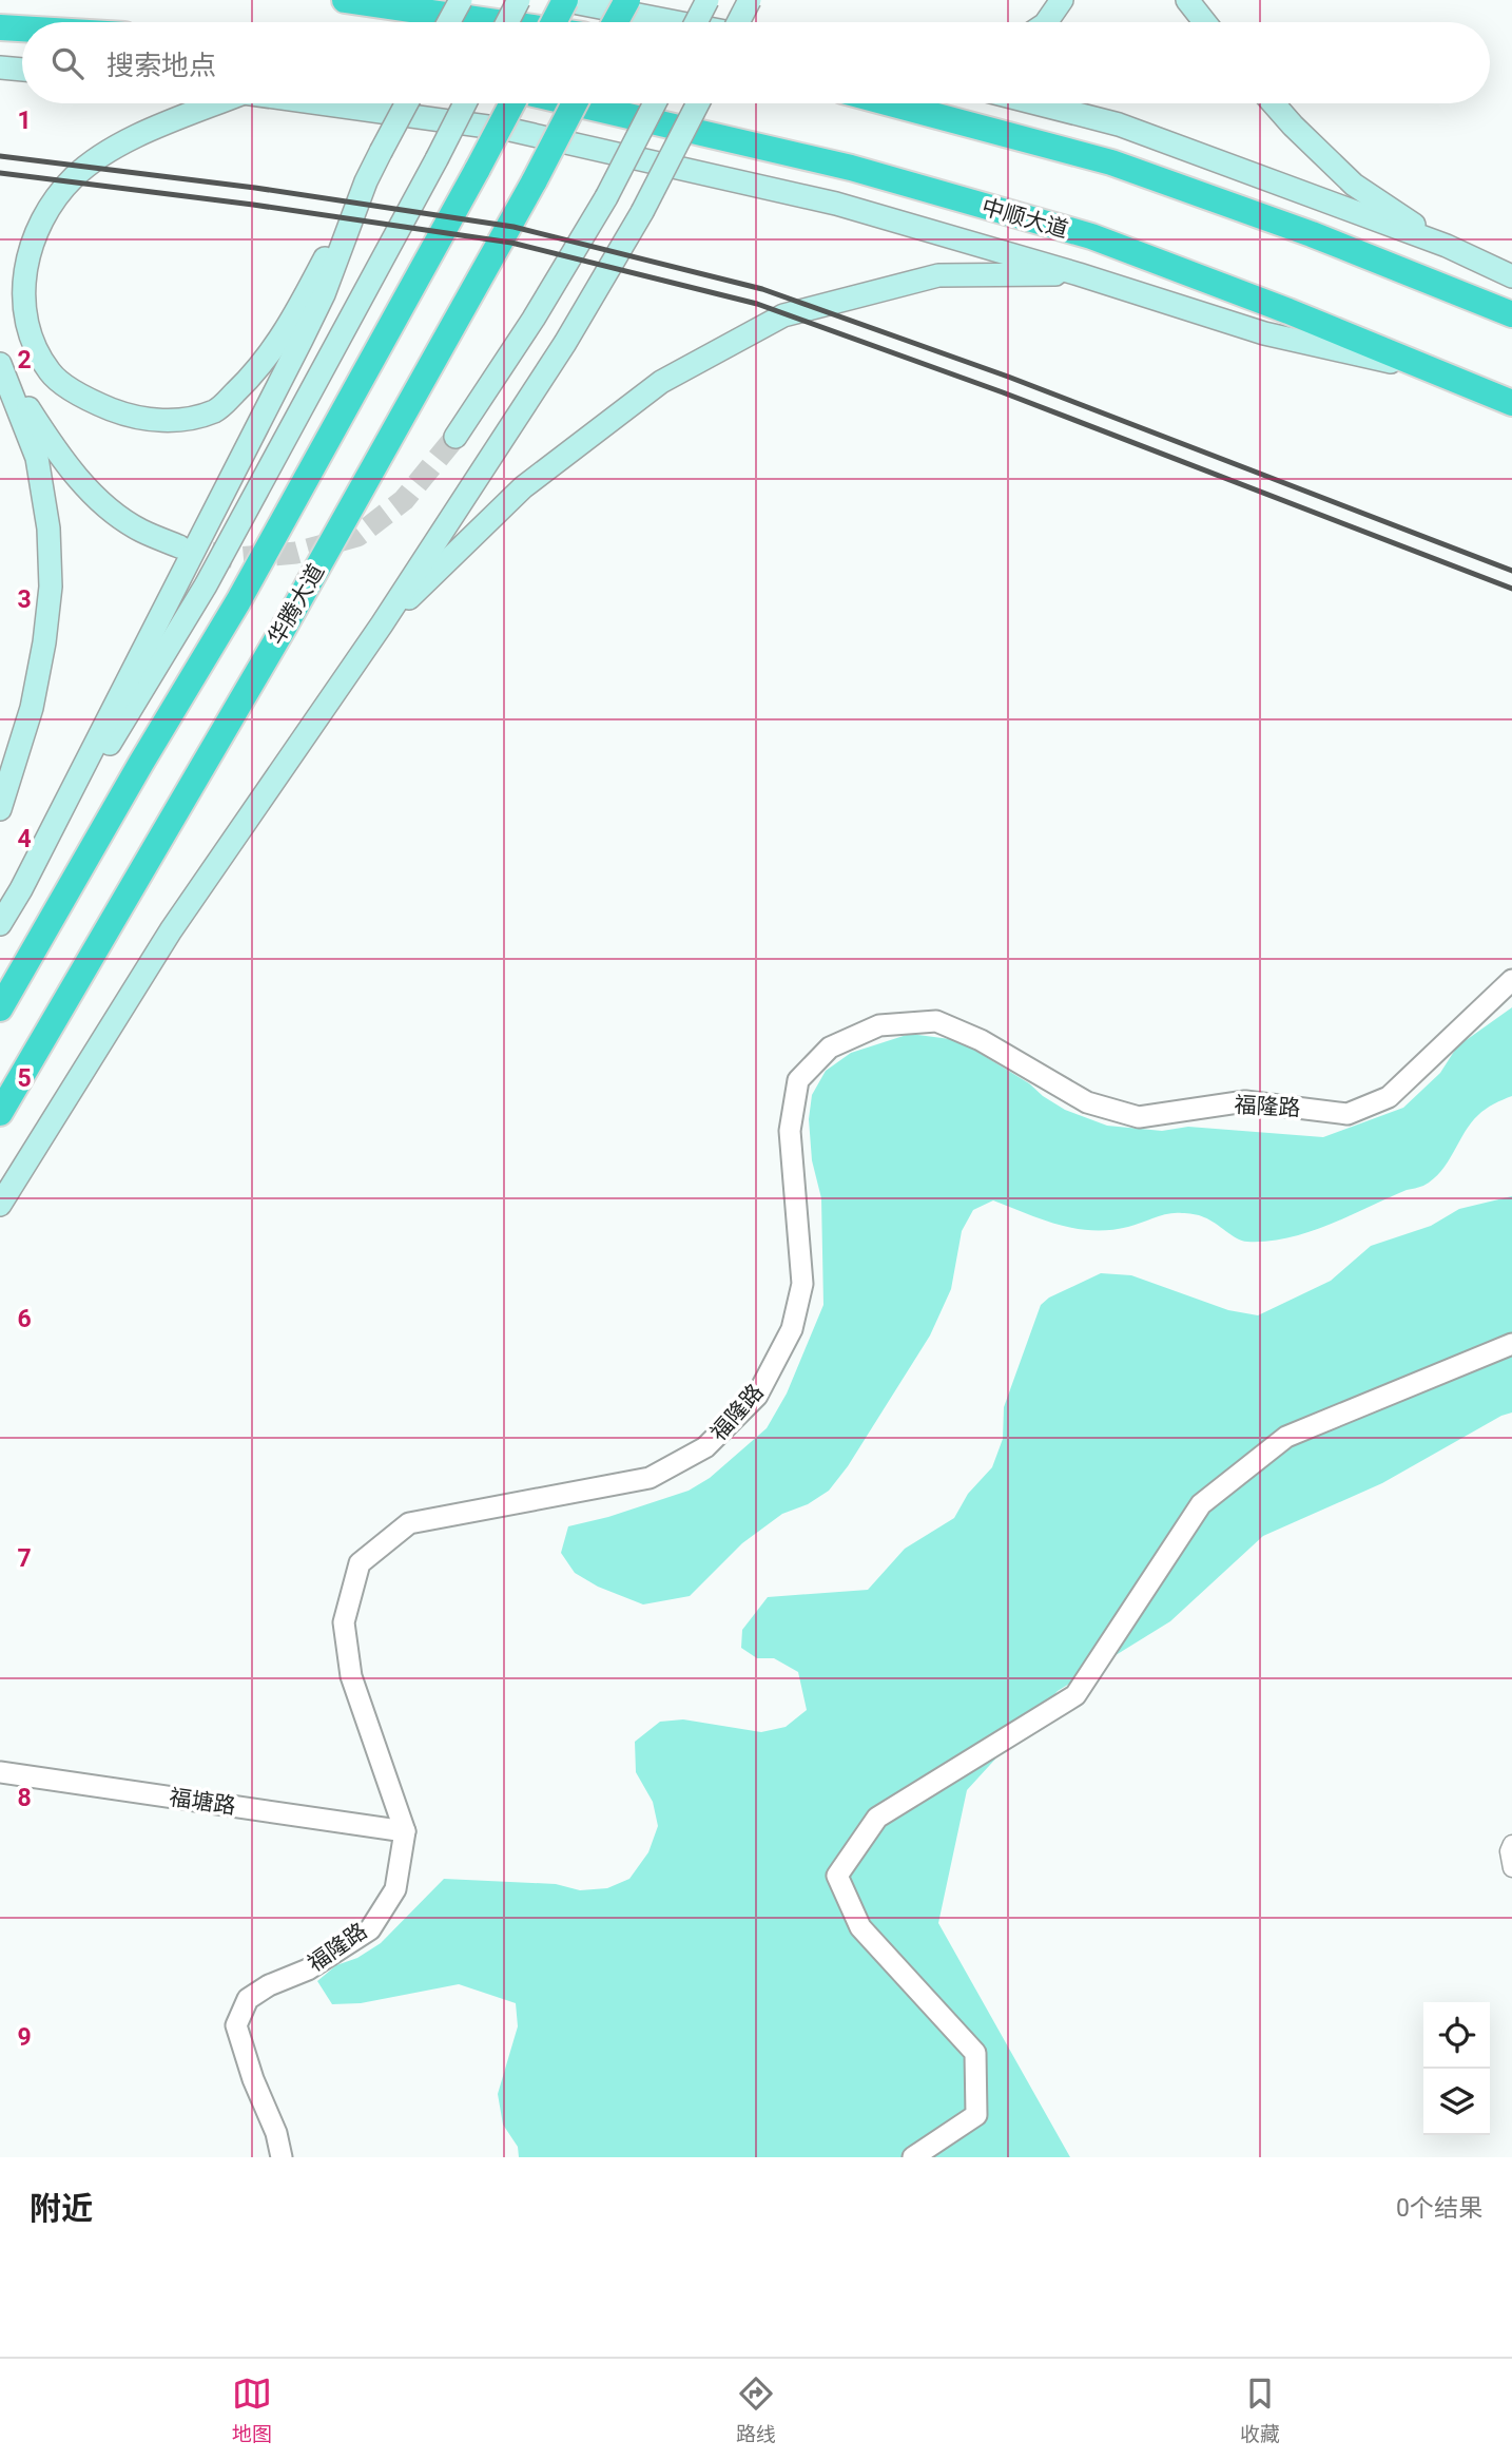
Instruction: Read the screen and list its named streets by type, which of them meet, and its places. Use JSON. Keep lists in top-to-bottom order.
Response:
{
  "streets": {
    "highway": ["中顺大道", "华腾大道"],
    "street": ["福隆路", "福塘路"]
  },
  "crossings": [
    ["福隆路", "福塘路"]
  ],
  "page": {
    "search": "搜索地点",
    "heading": ["附近", "0个结果"],
    "nav": ["地图", "路线", "收藏"]
  },
  "grid": {
    "rows": [
      "1",
      "2",
      "3",
      "4",
      "5",
      "6",
      "7",
      "8",
      "9"
    ]
  }
}
